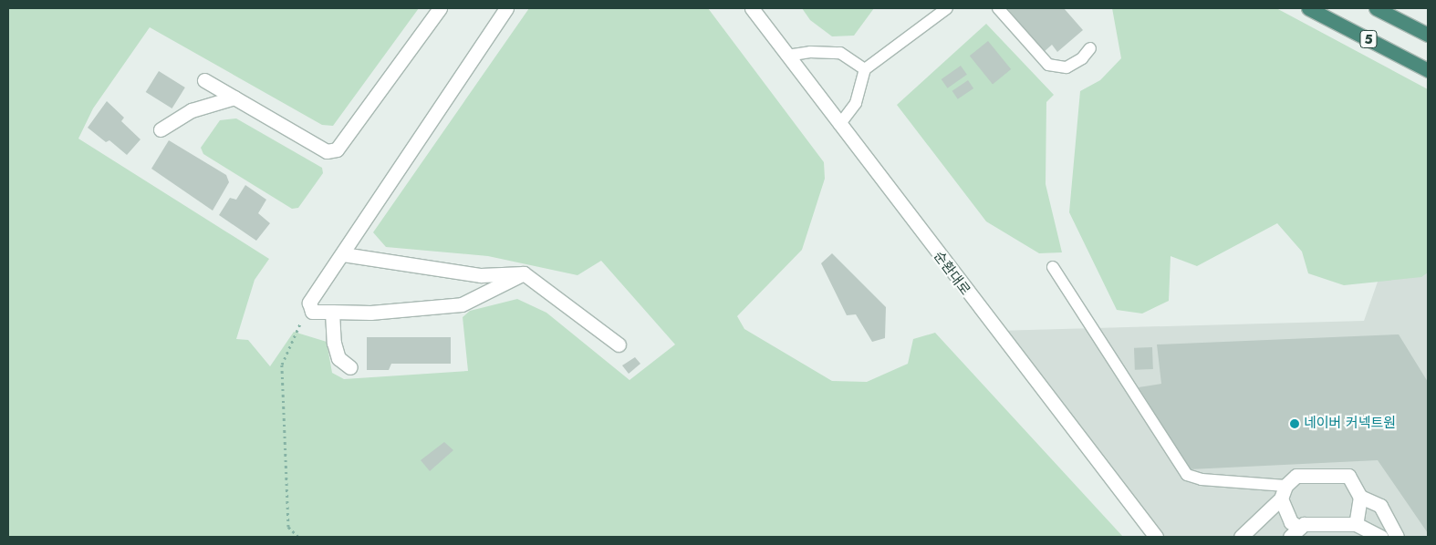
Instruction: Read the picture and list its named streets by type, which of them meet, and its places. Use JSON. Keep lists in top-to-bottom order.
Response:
{
  "streets": {
    "highway": ["5"],
    "street": ["순환대로"]
  },
  "places": ["네이버 커넥트원"]
}
